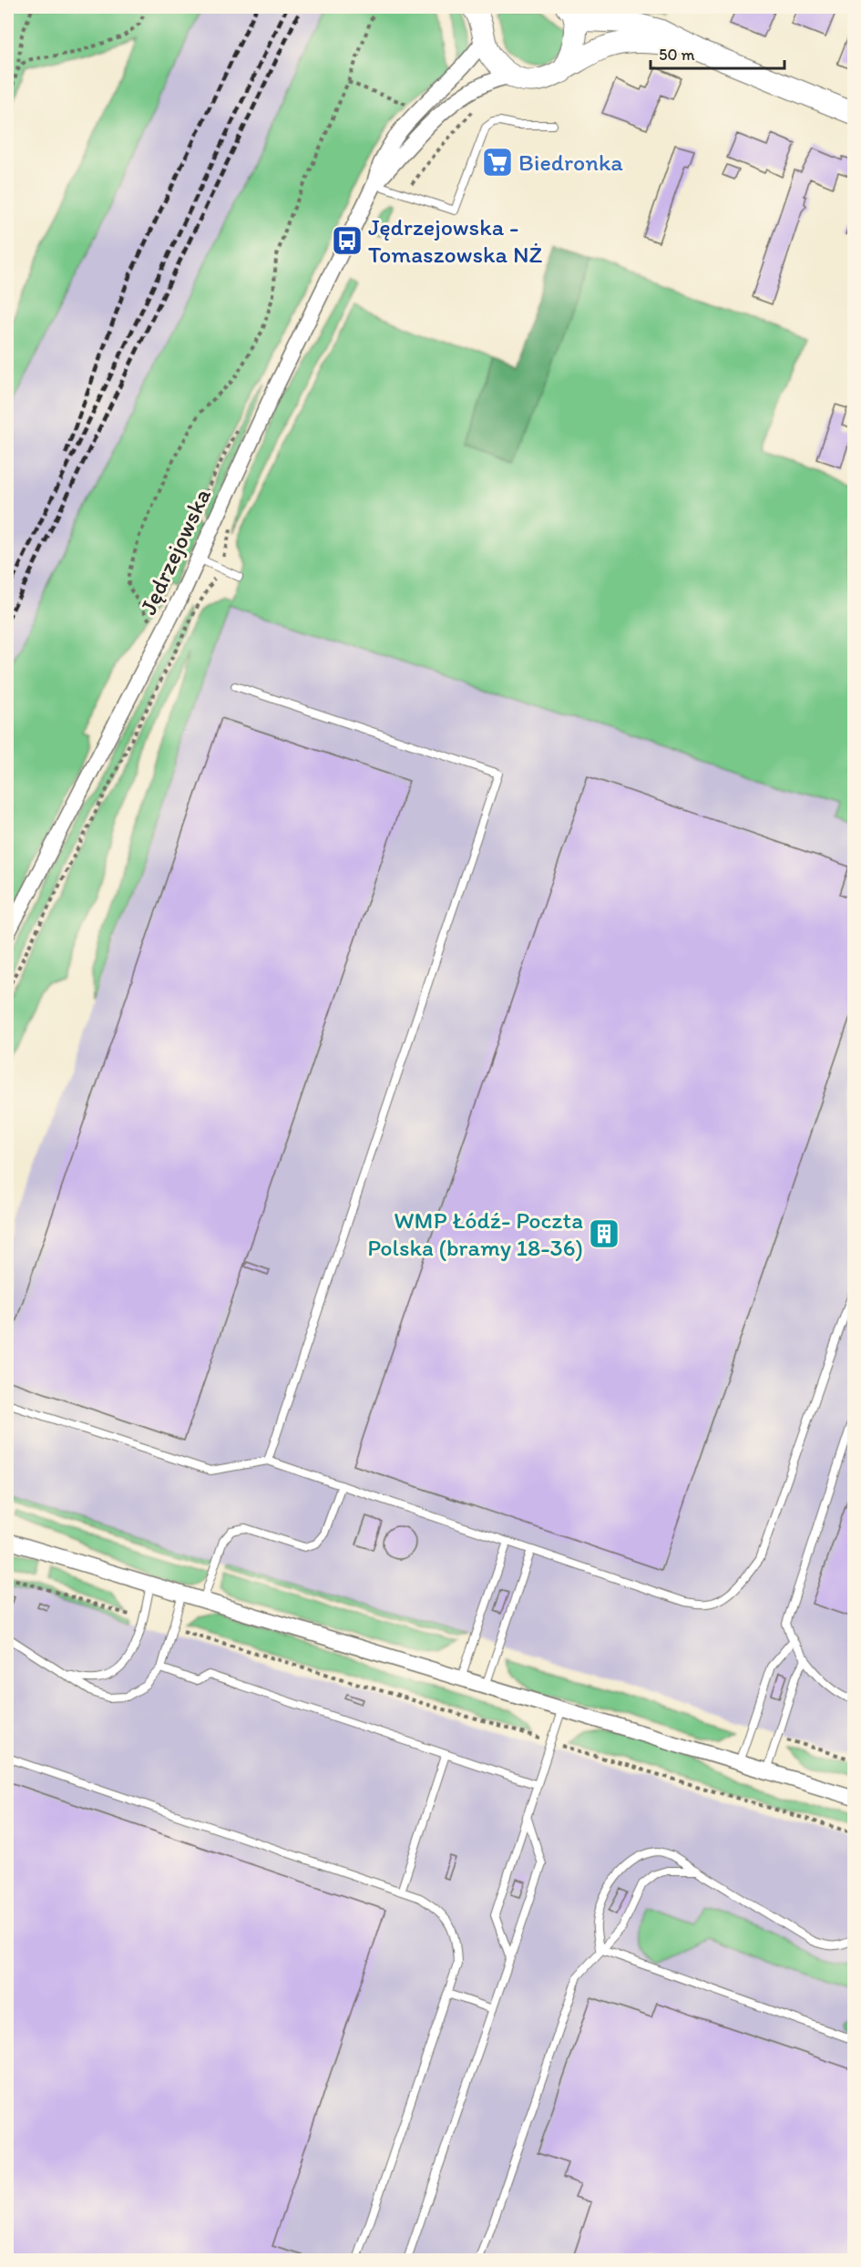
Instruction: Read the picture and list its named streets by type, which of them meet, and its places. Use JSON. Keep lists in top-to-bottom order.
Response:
{
  "streets": {
    "street": ["Jędrzejowska"]
  },
  "places": {
    "supermarket": ["Biedronka"],
    "bus stop": ["Jędrzejowska - Tomaszowska NŻ"],
    "building": ["WMP Łódź- Poczta Polska (bramy 18-36)"]
  },
  "scale_bar": "50 m"
}
